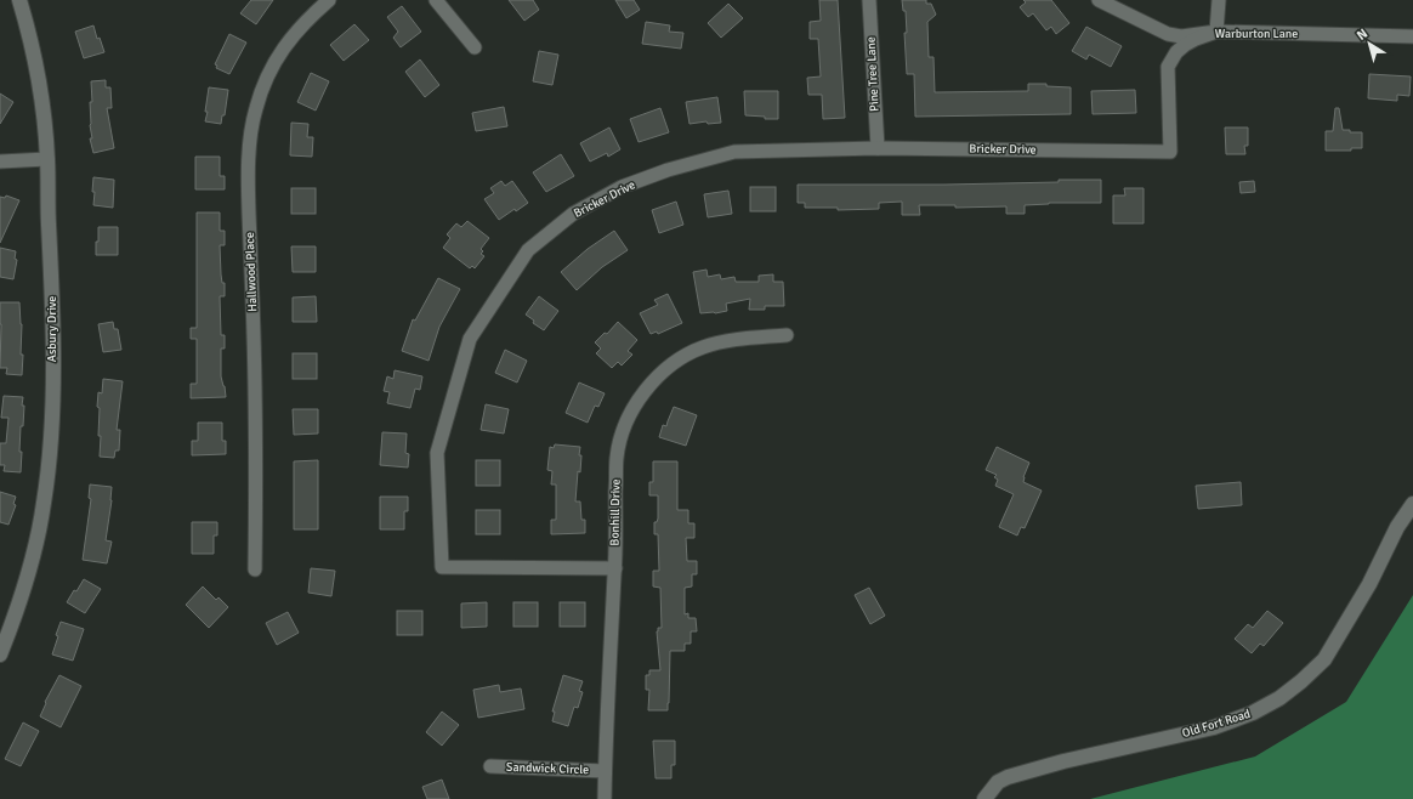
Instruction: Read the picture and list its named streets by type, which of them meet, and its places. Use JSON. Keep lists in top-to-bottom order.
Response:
{
  "streets": {
    "street": [
      "Warburton Lane",
      "Pine Tree Lane",
      "Bricker Drive",
      "Hallwood Place",
      "Asbury Drive",
      "Bonhill Drive",
      "Old Fort Road",
      "Sandwick Circle"
    ]
  },
  "crossings": [
    ["Warburton Lane", "Bricker Drive"],
    ["Pine Tree Lane", "Bricker Drive"],
    ["Bricker Drive", "Bonhill Drive"],
    ["Bonhill Drive", "Sandwick Circle"]
  ],
  "north": "top left"
}
